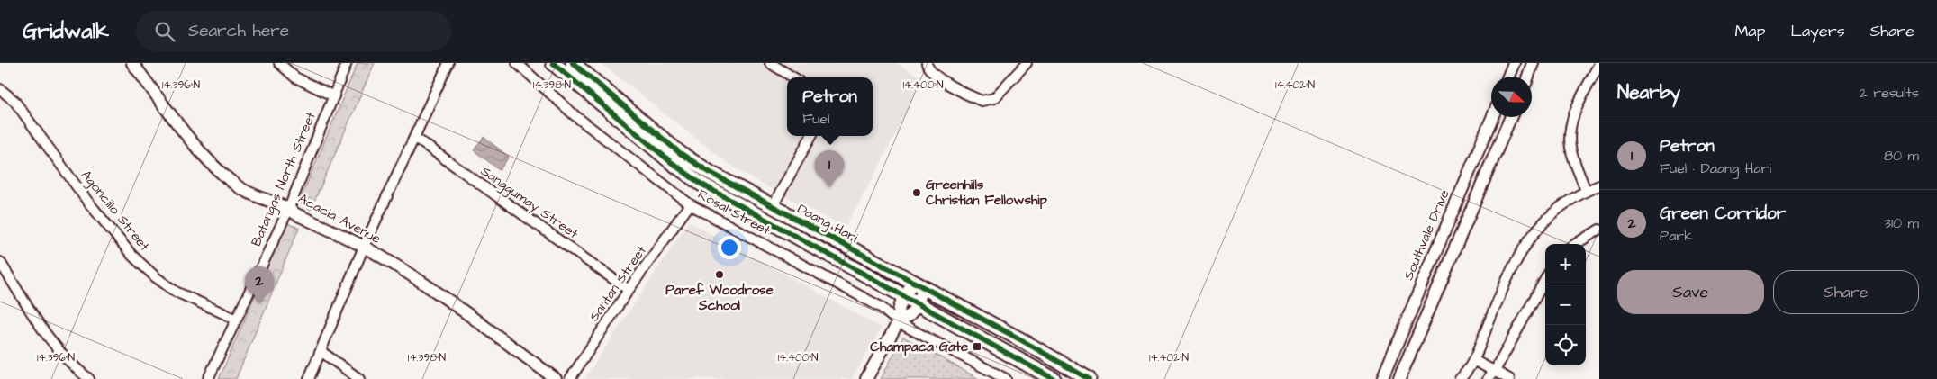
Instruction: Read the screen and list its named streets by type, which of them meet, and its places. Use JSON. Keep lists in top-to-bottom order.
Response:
{
  "streets": {
    "main road": ["Daang Hari"],
    "street": [
      "Batangas North Street",
      "Sanggumay Street",
      "Agoncillo Street",
      "Rosal Street",
      "Acacia Avenue",
      "Southvale Drive",
      "Santan Street"
    ]
  },
  "crossings": [
    ["Batangas North Street", "Agoncillo Street"],
    ["Batangas North Street", "Acacia Avenue"],
    ["Sanggumay Street", "Santan Street"],
    ["Rosal Street", "Daang Hari"],
    ["Rosal Street", "Santan Street"]
  ],
  "places": {
    "other": ["Greenhills Christian Fellowship", "Paref Woodrose School"],
    "transit": ["Champaca Gate"]
  },
  "north": "bottom right",
  "page": {
    "header": "Gridwalk",
    "search": "Search here",
    "nav": ["Map", "Layers", "Share"],
    "heading": ["Nearby", "2 results"],
    "popup": ["Petron", "Fuel"],
    "list": [
      {
        "mark": "1",
        "name": "Petron",
        "note": "Fuel · Daang Hari",
        "value": "80 m"
      },
      {
        "mark": "2",
        "name": "Green Corridor",
        "note": "Park",
        "value": "310 m"
      }
    ],
    "pins": ["1", "2"],
    "map_buttons": ["+", "−"],
    "buttons": ["Save", "Share"]
  },
  "coordinates": [
    "14.396°N",
    "14.398°N",
    "14.400°N",
    "14.402°N"
  ]
}
